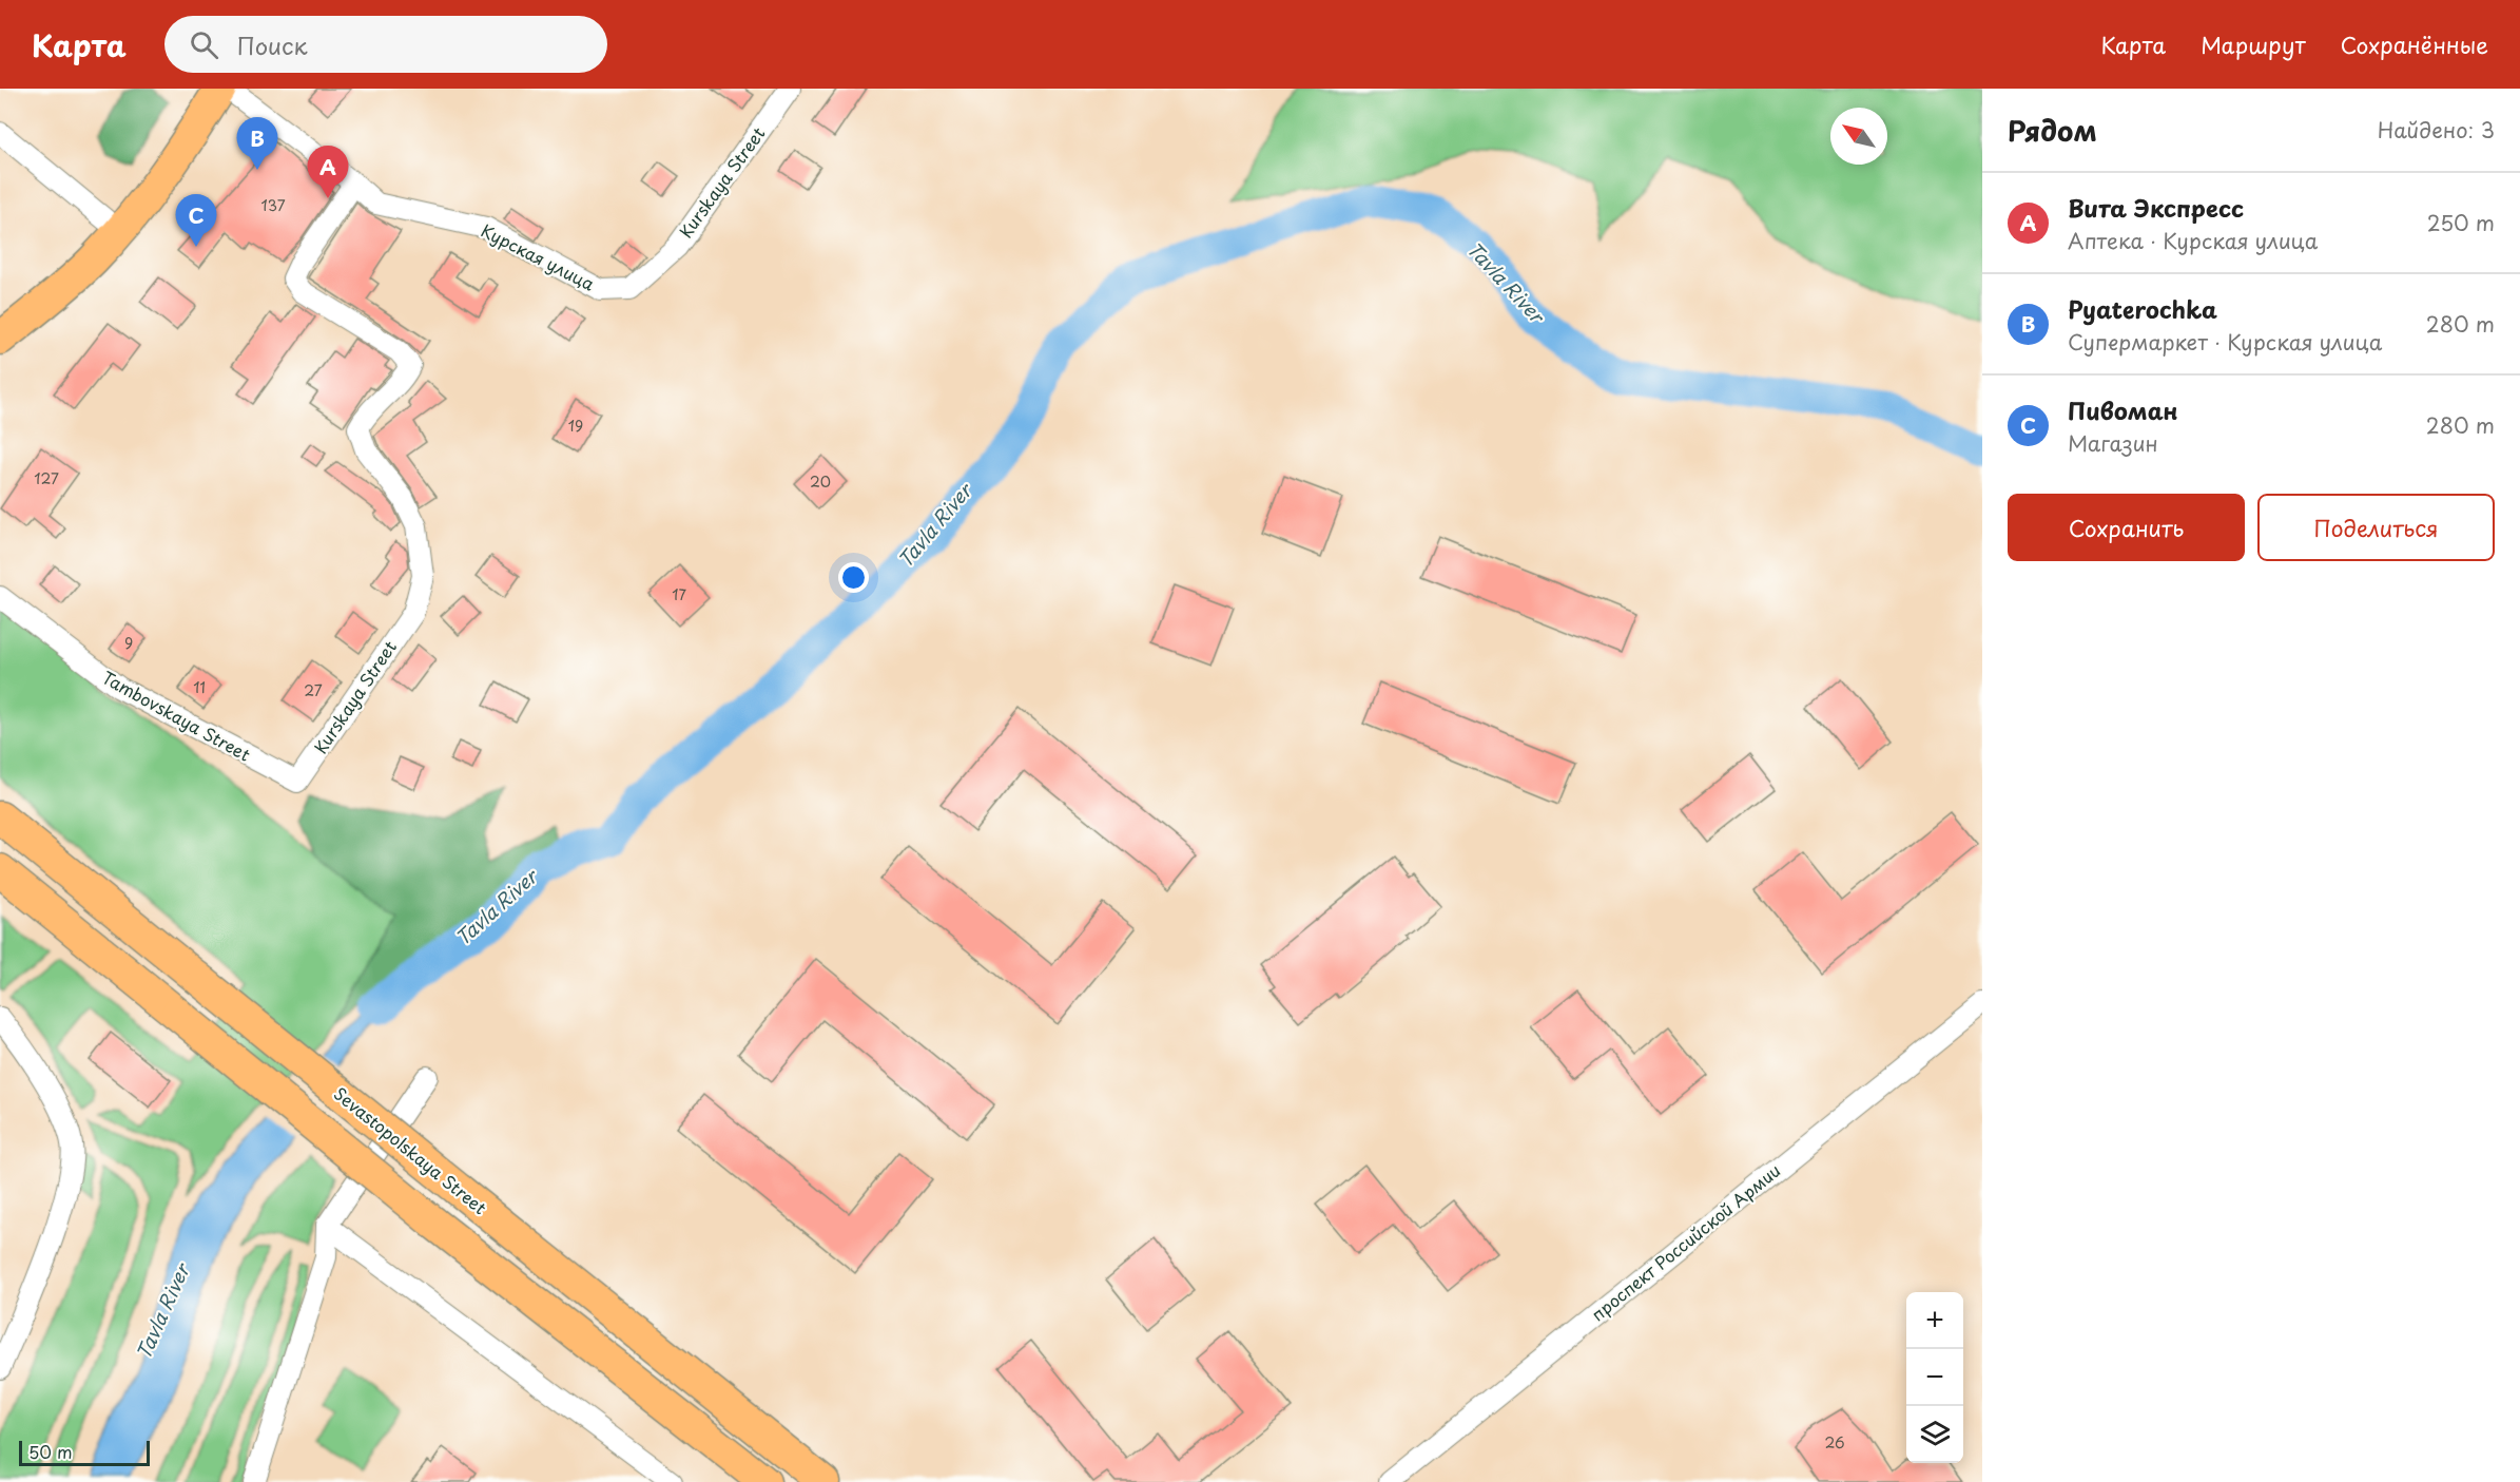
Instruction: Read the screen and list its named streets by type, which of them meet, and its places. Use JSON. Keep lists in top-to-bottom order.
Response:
{
  "streets": {
    "main road": ["Sevastopolskaya Street"],
    "street": ["Kurskaya Street", "Tambovskaya Street", "проспект Российской Армии"]
  },
  "crossings": [
    ["Kurskaya Street", "Tambovskaya Street"]
  ],
  "water": ["Tavla River"],
  "house_numbers": [
    "137",
    "19",
    "127",
    "20",
    "17",
    "9",
    "11",
    "27",
    "26"
  ],
  "scale_bar": "50 m",
  "north": "top left",
  "page": {
    "header": "Карта",
    "search": "Поиск",
    "nav": ["Карта", "Маршрут", "Сохранённые"],
    "heading": ["Рядом", "Найдено: 3"],
    "pins": ["B", "A", "C"],
    "list": [
      {
        "mark": "A",
        "name": "Вита Экспресс",
        "note": "Аптека · Курская улица",
        "value": "250 m"
      },
      {
        "mark": "B",
        "name": "Pyaterochka",
        "note": "Супермаркет · Курская улица",
        "value": "280 m"
      },
      {
        "mark": "C",
        "name": "Пивоман",
        "note": "Магазин",
        "value": "280 m"
      }
    ],
    "buttons": ["Сохранить", "Поделиться"],
    "map_buttons": ["+", "−"],
    "scale": "50 m"
  }
}
